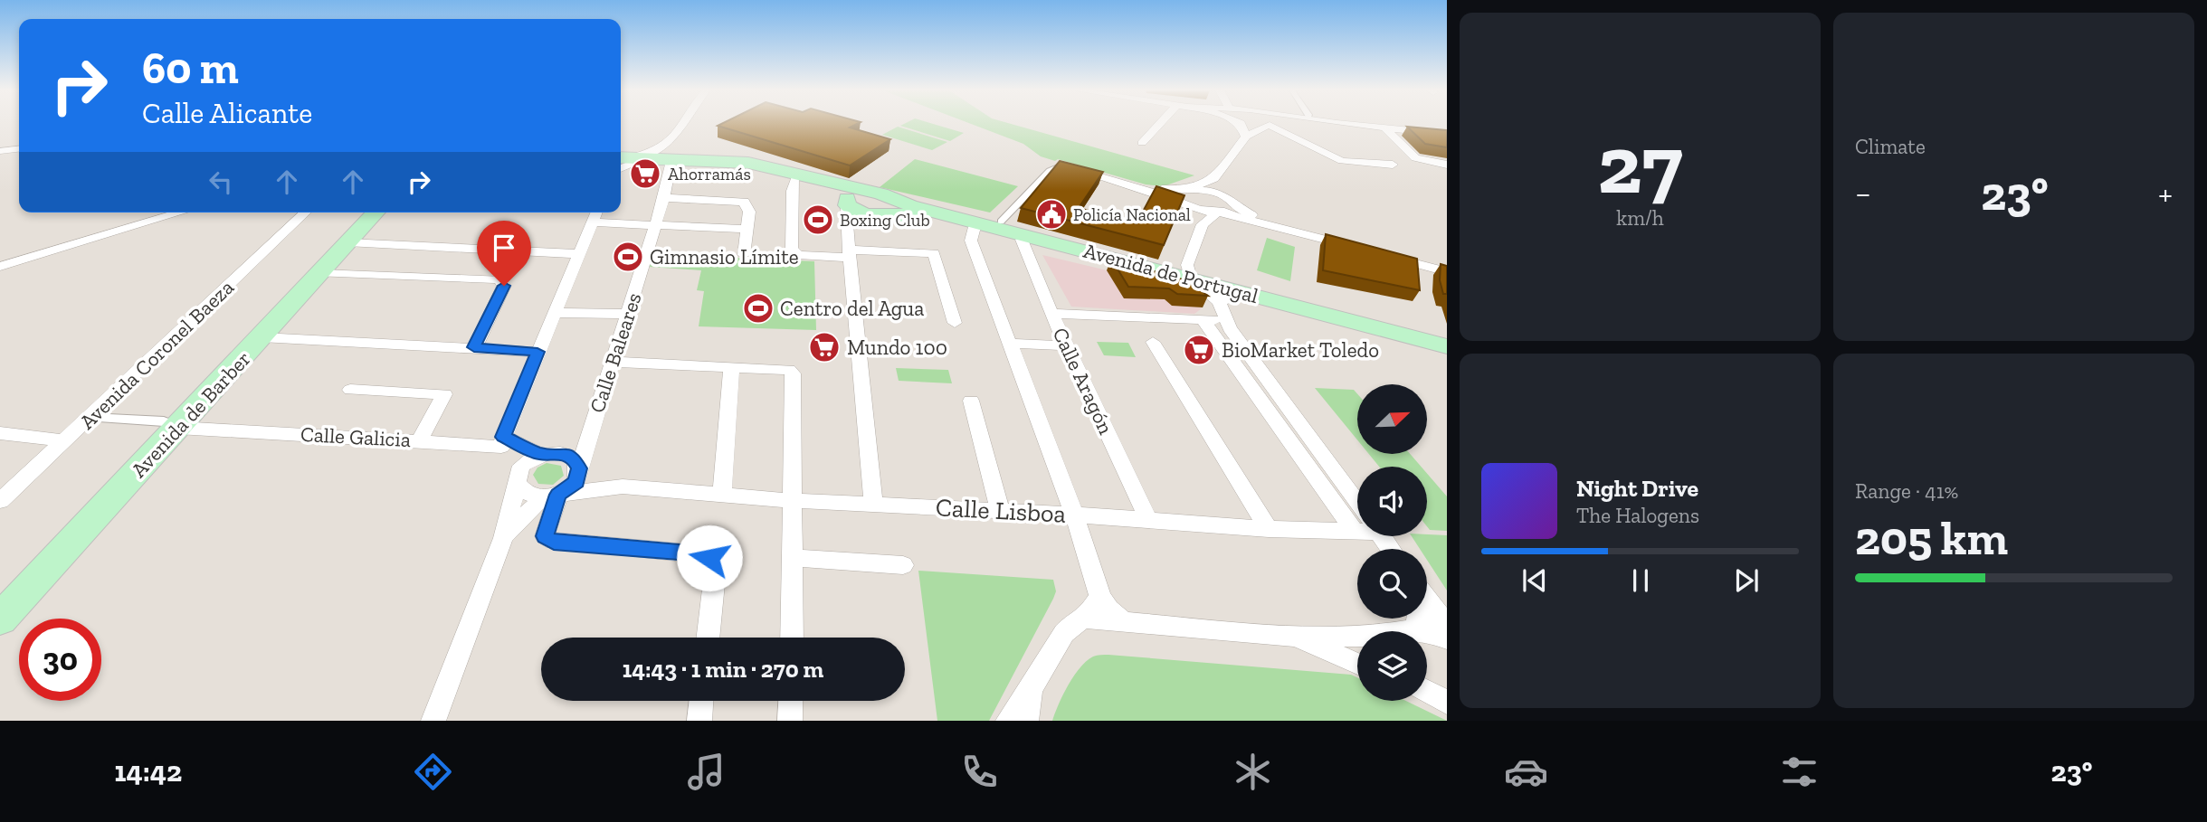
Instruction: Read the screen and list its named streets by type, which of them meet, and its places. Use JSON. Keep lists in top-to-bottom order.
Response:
{
  "streets": {
    "main road": ["Avenida de Portugal", "Avenida de Barber"],
    "street": [
      "Calle Baleares",
      "Avenida Coronel Baeza",
      "Calle Aragón",
      "Calle Galicia",
      "Calle Lisboa"
    ]
  },
  "crossings": [
    ["Avenida de Portugal", "Calle Baleares"],
    ["Avenida de Portugal", "Calle Aragón"],
    ["Calle Baleares", "Calle Lisboa"],
    ["Avenida Coronel Baeza", "Calle Galicia"],
    ["Calle Aragón", "Calle Lisboa"],
    ["Avenida de Barber", "Calle Galicia"]
  ],
  "places": {
    "supermarket": ["Ahorramás", "Mundo 100", "BioMarket Toledo"],
    "public building": ["Policía Nacional"],
    "sports": ["Boxing Club", "Gimnasio Límite", "Centro del Agua"]
  },
  "north": "top right",
  "page": {
    "tile": [
      ["27", "km/h"],
      "Climate",
      ["Range · 41%", "205 km"]
    ],
    "turn": ["60 m", "Calle Alicante"],
    "heat": ["−", "23°", "+"],
    "song": ["Night Drive", "The Halogens"],
    "limit": "30",
    "trip": "14:43 · 1 min · 270 m",
    "tabs": ["14:42", "23°"]
  }
}
